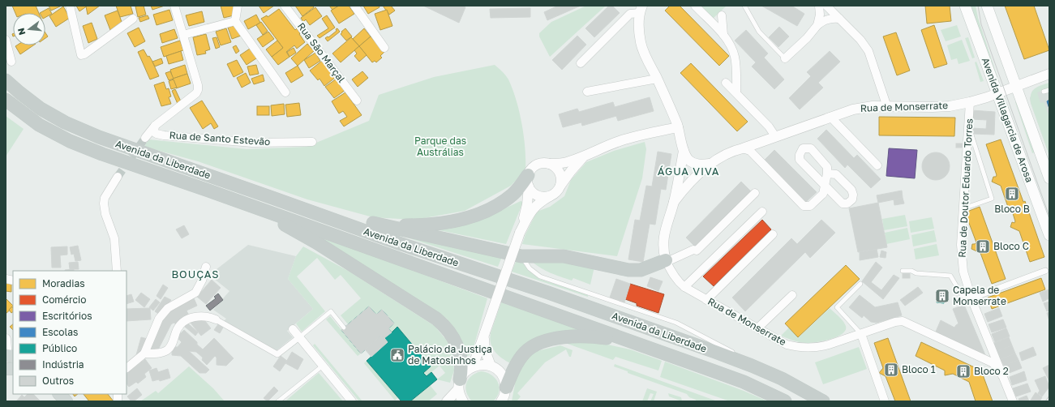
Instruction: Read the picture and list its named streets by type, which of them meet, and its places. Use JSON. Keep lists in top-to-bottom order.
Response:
{
  "streets": {
    "highway": ["Avenida da Liberdade"],
    "main road": ["Avenida Villagarcia de Arosa"],
    "street": [
      "Rua São Marçal",
      "Rua de Monserrate",
      "Rua de Santo Estevão",
      "Rua de Doutor Eduardo Torres"
    ]
  },
  "crossings": [
    ["Rua de Monserrate", "Avenida Villagarcia de Arosa"],
    ["Rua de Monserrate", "Rua de Doutor Eduardo Torres"]
  ],
  "districts": ["ÁGUA VIVA", "BOUÇAS"],
  "parks": ["Parque das Austrálias"],
  "places": {
    "building": [
      "Bloco B",
      "Bloco C",
      "Capela de Monserrate",
      "Bloco 1",
      "Bloco 2"
    ],
    "public building": ["Palácio da Justiça de Matosinhos"]
  },
  "legend": [
    "Moradias",
    "Comércio",
    "Escritórios",
    "Escolas",
    "Público",
    "Indústria",
    "Outros"
  ],
  "north": "left"
}
